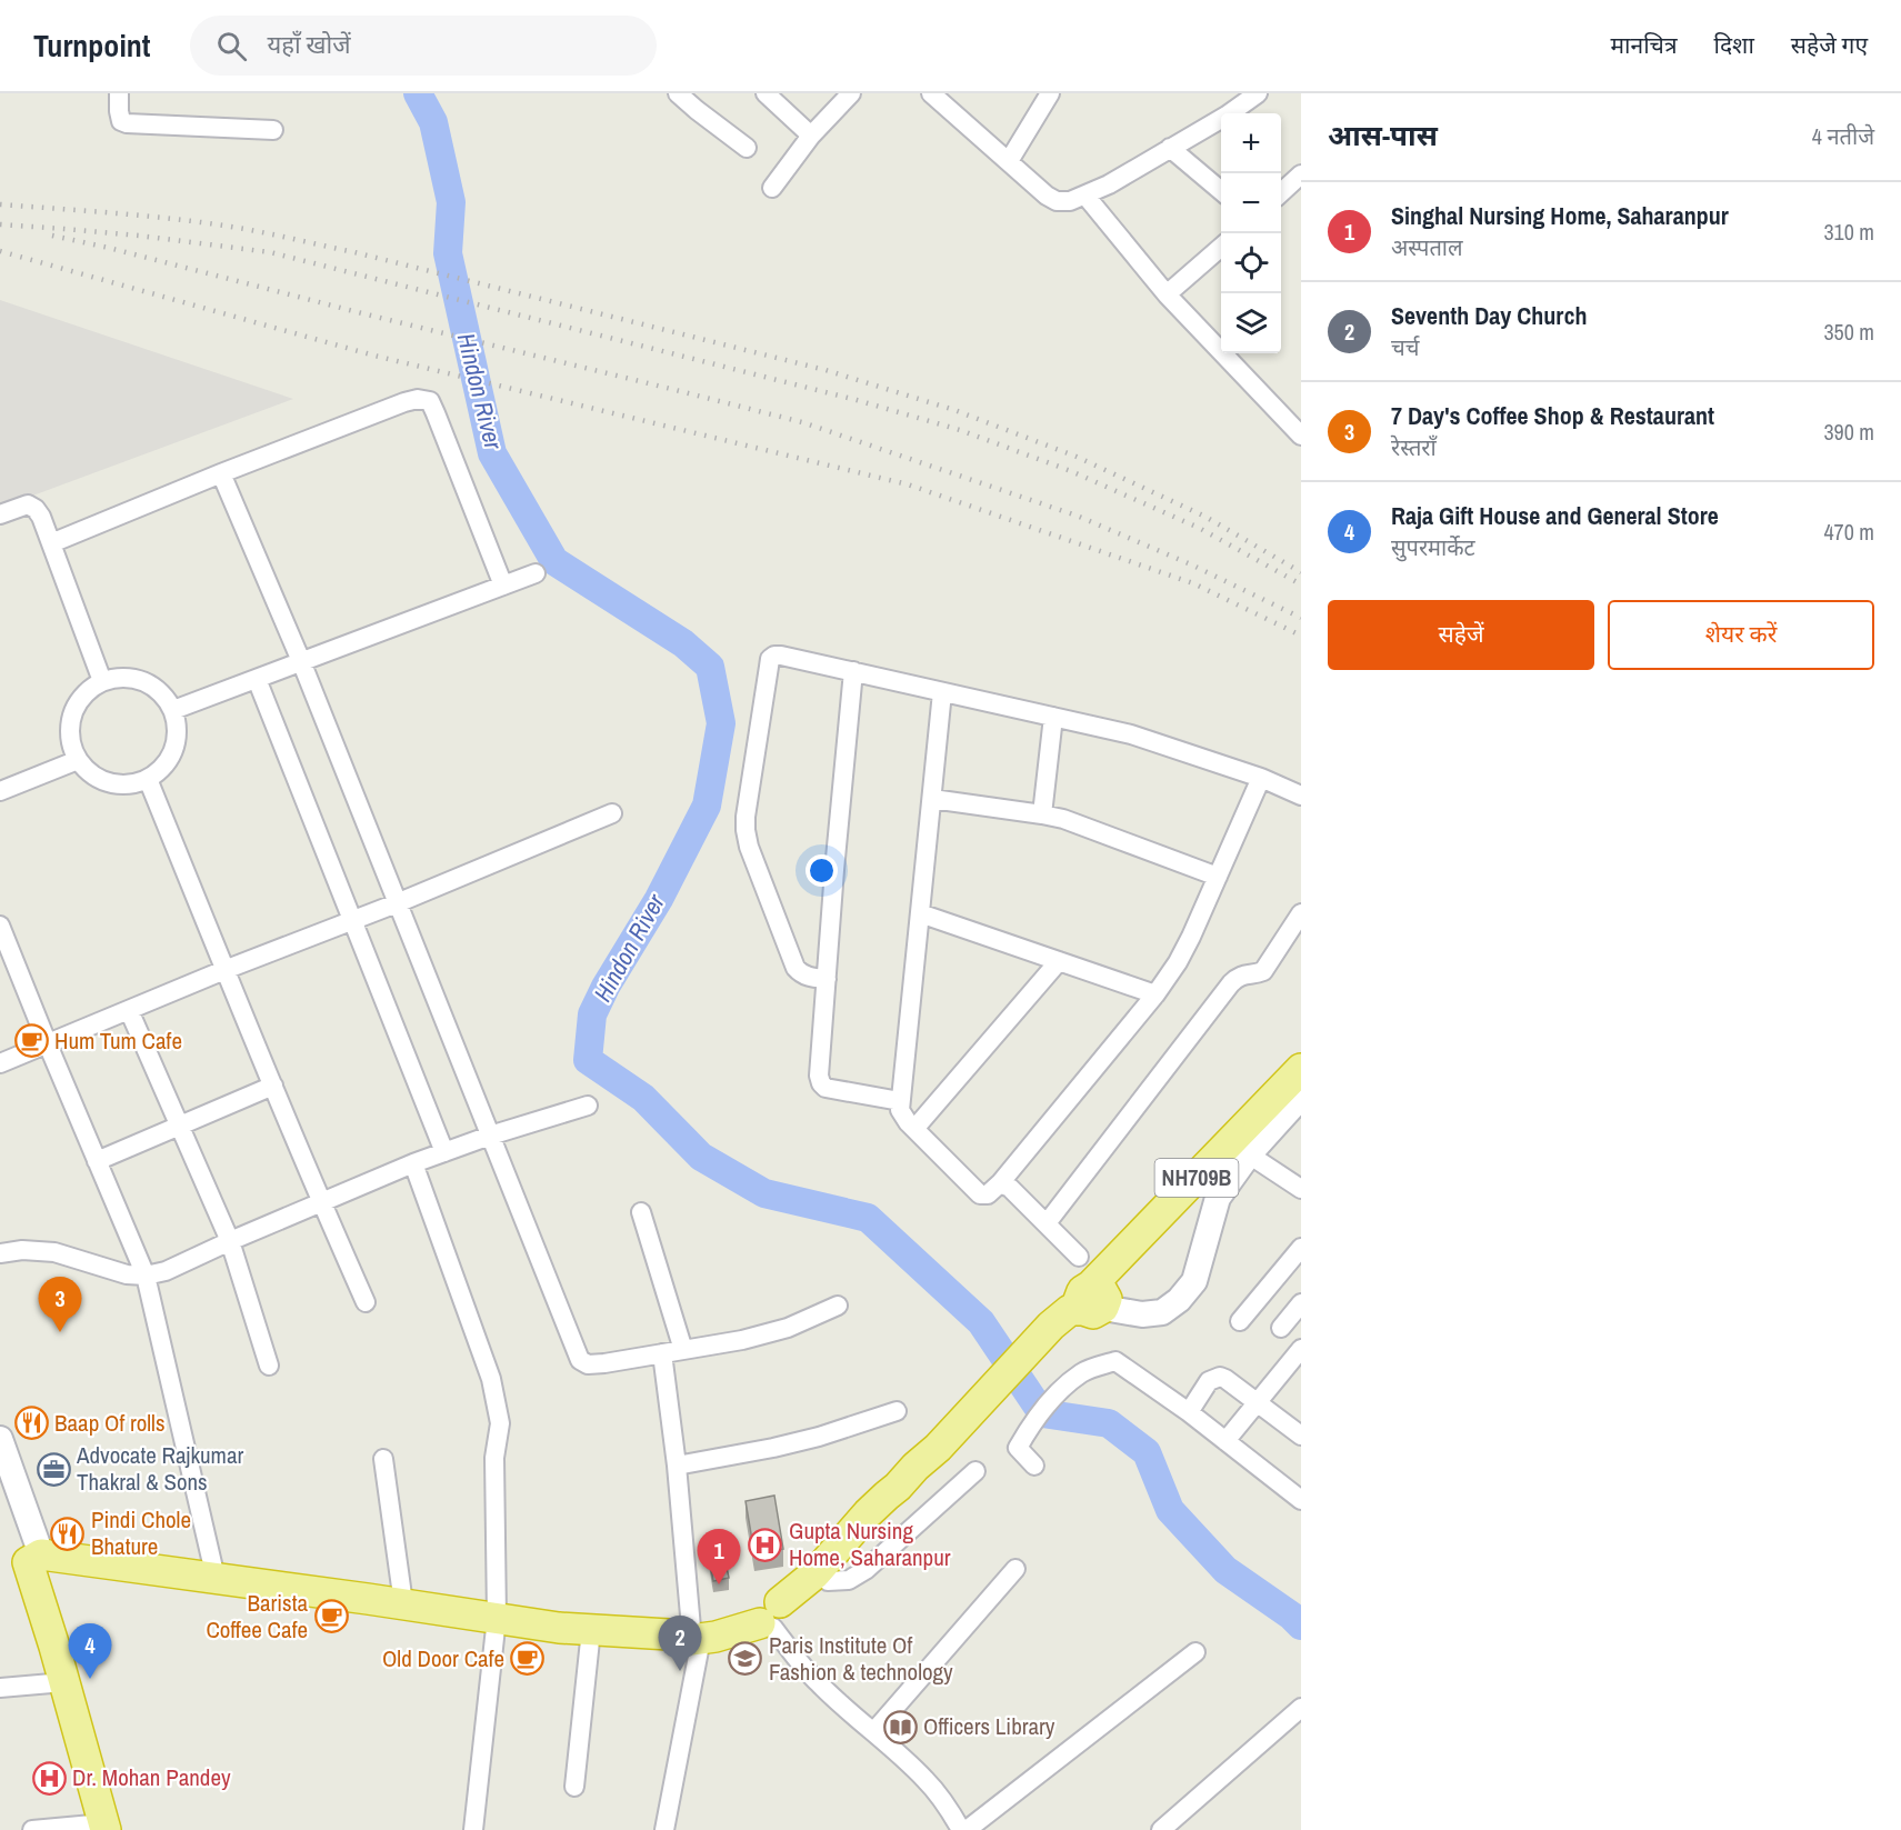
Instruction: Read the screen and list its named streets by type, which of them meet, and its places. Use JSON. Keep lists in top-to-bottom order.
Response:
{
  "streets": {
    "highway": ["NH709B"]
  },
  "water": ["Hindon River"],
  "places": {
    "cafe": ["Hum Tum Cafe", "Barista Coffee Cafe", "Old Door Cafe"],
    "restaurant": ["Baap Of rolls", "Pindi Chole Bhature"],
    "office": ["Advocate Rajkumar Thakral & Sons"],
    "hospital": ["Gupta Nursing Home, Saharanpur", "Dr. Mohan Pandey"],
    "school or university": ["Paris Institute Of Fashion & technology"],
    "library": ["Officers Library"]
  },
  "page": {
    "header": "Turnpoint",
    "search": "यहाँ खोजें",
    "nav": ["मानचित्र", "दिशा", "सहेजे गए"],
    "heading": ["आस-पास", "4 नतीजे"],
    "map_buttons": ["+", "−"],
    "list": [
      {
        "mark": "1",
        "name": "Singhal Nursing Home, Saharanpur",
        "note": "अस्पताल",
        "value": "310 m"
      },
      {
        "mark": "2",
        "name": "Seventh Day Church",
        "note": "चर्च",
        "value": "350 m"
      },
      {
        "mark": "3",
        "name": "7 Day's Coffee Shop & Restaurant",
        "note": "रेस्तराँ",
        "value": "390 m"
      },
      {
        "mark": "4",
        "name": "Raja Gift House and General Store",
        "note": "सुपरमार्केट",
        "value": "470 m"
      }
    ],
    "buttons": ["सहेजें", "शेयर करें"],
    "pins": [
      "3",
      "1",
      "2",
      "4"
    ]
  }
}
